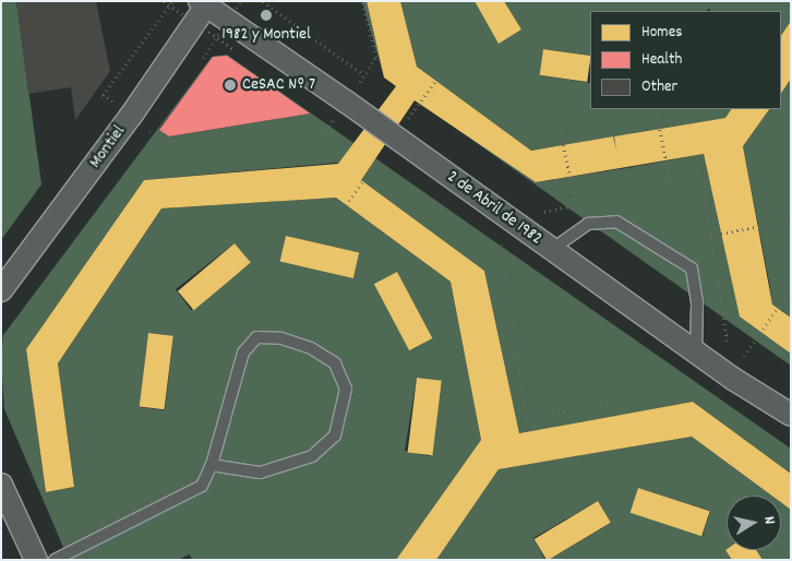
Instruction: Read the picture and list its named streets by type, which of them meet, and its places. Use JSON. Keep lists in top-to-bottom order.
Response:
{
  "streets": {
    "street": ["Montiel", "2 de Abril de 1982"]
  },
  "crossings": [
    ["Montiel", "2 de Abril de 1982"]
  ],
  "places": ["1982 y Montiel", "CeSAC Nº 7"],
  "legend": ["Homes", "Health", "Other"],
  "north": "right"
}
